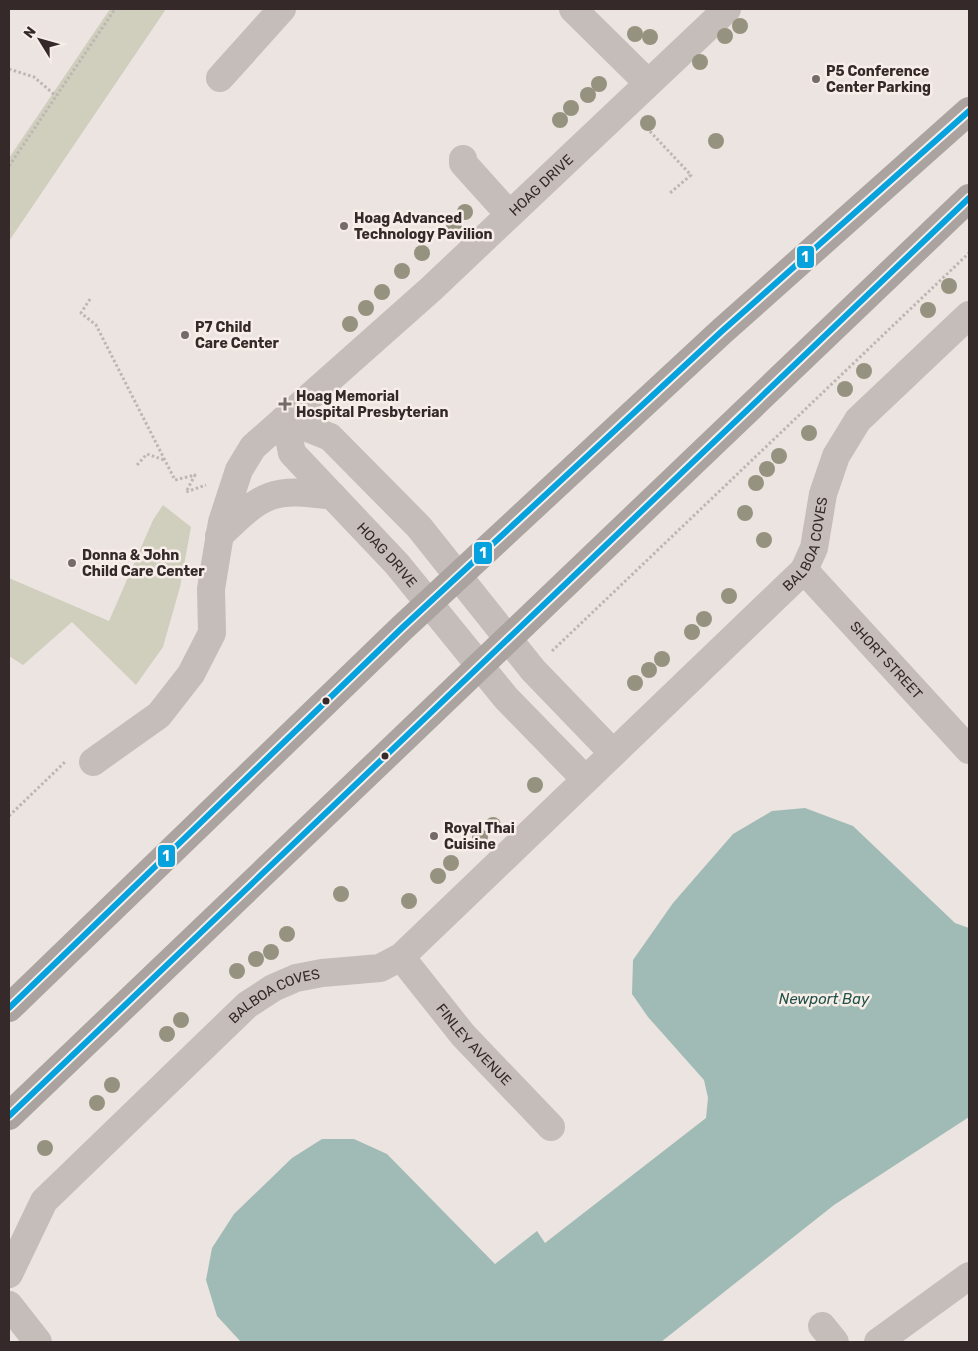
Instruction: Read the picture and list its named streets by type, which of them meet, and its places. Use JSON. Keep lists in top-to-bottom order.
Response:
{
  "streets": {
    "street": [
      "HOAG DRIVE",
      "BALBOA COVES",
      "SHORT STREET",
      "FINLEY AVENUE"
    ]
  },
  "crossings": [
    ["BALBOA COVES", "SHORT STREET"],
    ["BALBOA COVES", "FINLEY AVENUE"]
  ],
  "water": ["Newport Bay"],
  "places": {
    "other": [
      "P5 Conference Center Parking",
      "Hoag Advanced Technology Pavilion",
      "P7 Child Care Center",
      "Donna & John Child Care Center",
      "Royal Thai Cuisine"
    ],
    "health": ["Hoag Memorial Hospital Presbyterian"]
  },
  "lines": ["transit line 1"],
  "north": "top left"
}
